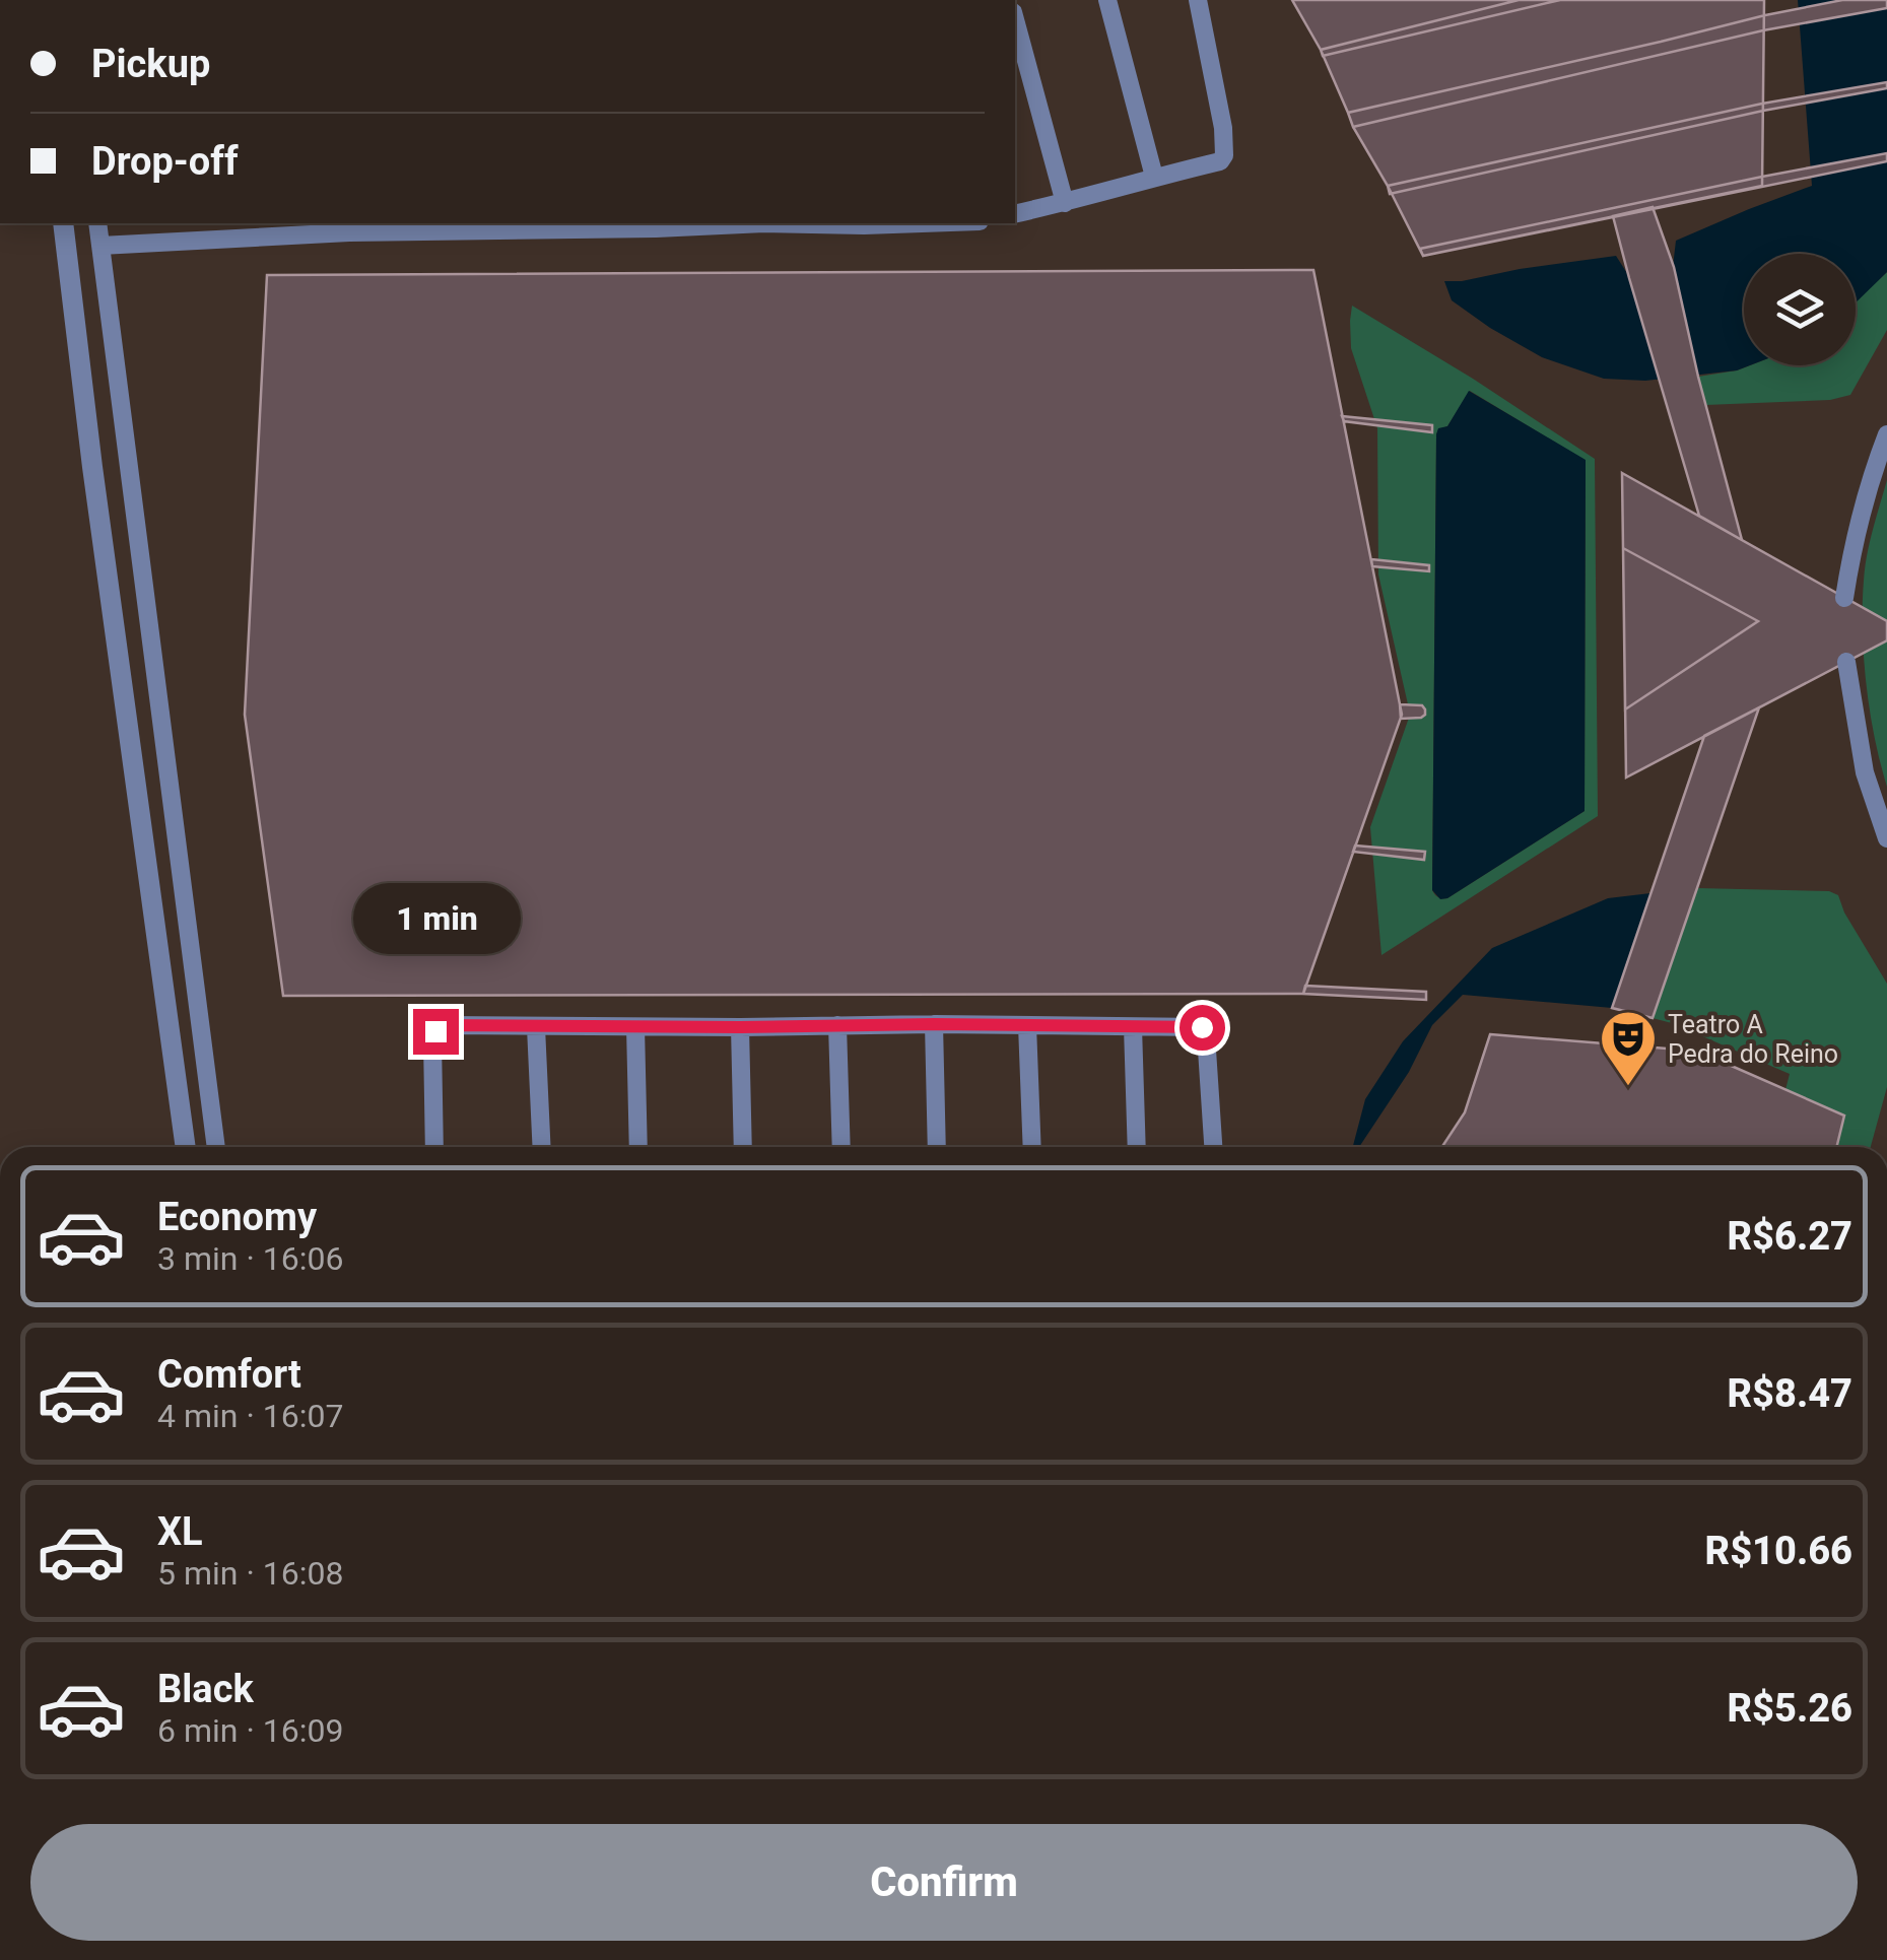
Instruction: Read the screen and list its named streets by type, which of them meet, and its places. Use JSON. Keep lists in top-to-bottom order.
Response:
{
  "places": {
    "theatre": ["Teatro A Pedra do Reino"]
  },
  "page": {
    "banner": ["Pickup", "Drop-off"],
    "bubble": "1 min",
    "list": [
      {
        "name": "Economy",
        "note": "3 min · 16:06",
        "value": "R$6.27"
      },
      {
        "name": "Comfort",
        "note": "4 min · 16:07",
        "value": "R$8.47"
      },
      {
        "name": "XL",
        "note": "5 min · 16:08",
        "value": "R$10.66"
      },
      {
        "name": "Black",
        "note": "6 min · 16:09",
        "value": "R$5.26"
      }
    ],
    "buttons": "Confirm"
  }
}
